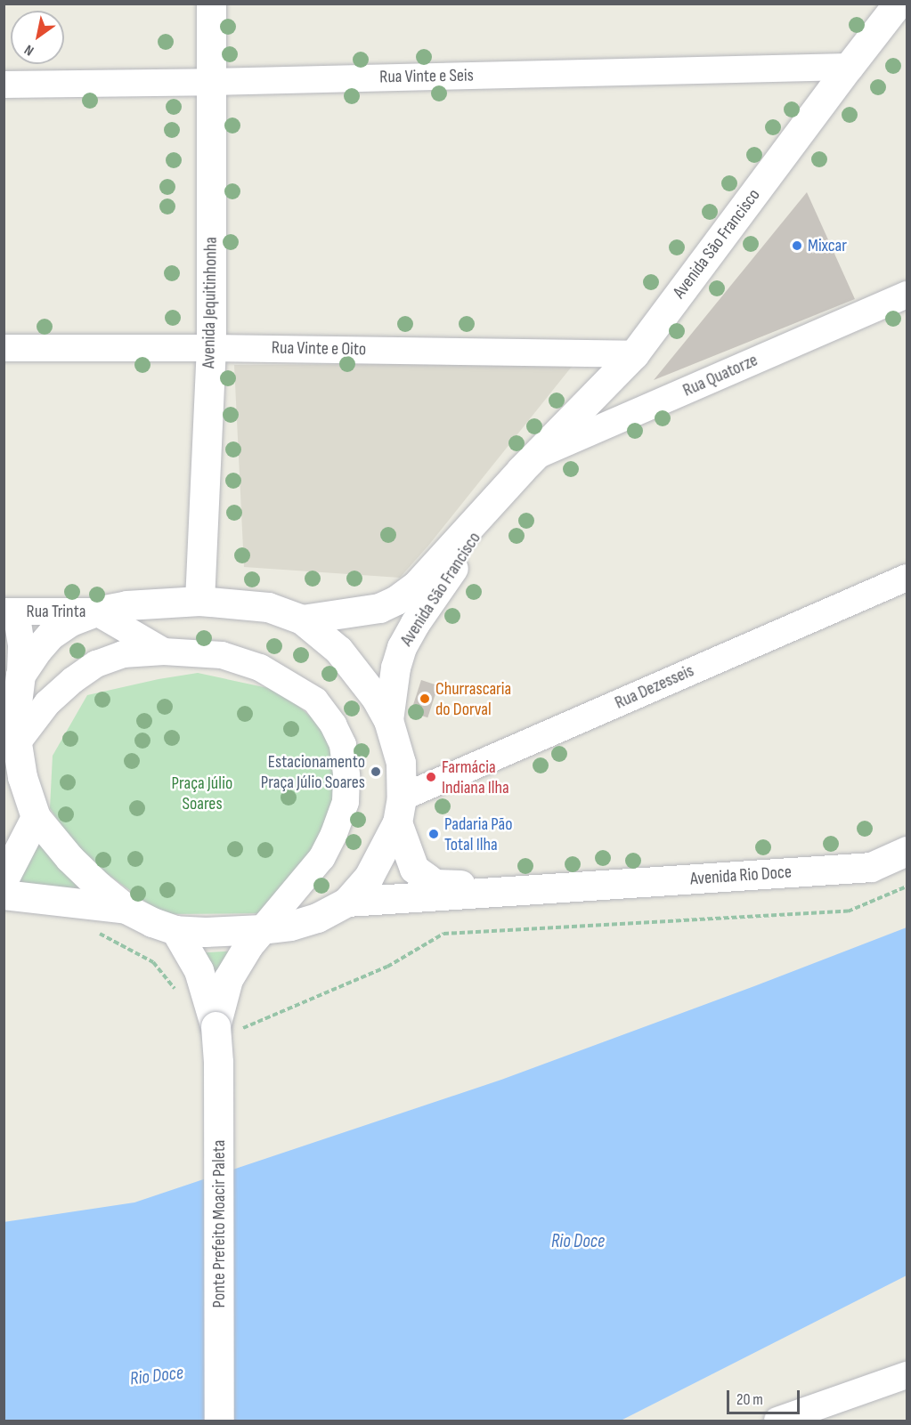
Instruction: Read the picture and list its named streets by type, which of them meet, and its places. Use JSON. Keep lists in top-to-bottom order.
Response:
{
  "streets": {
    "street": [
      "Rua Vinte e Seis",
      "Avenida São Francisco",
      "Avenida Jequitinhonha",
      "Rua Vinte e Oito",
      "Rua Quatorze",
      "Rua Trinta",
      "Rua Dezesseis",
      "Avenida Rio Doce",
      "Ponte Prefeito Moacir Paleta"
    ]
  },
  "crossings": [
    ["Rua Vinte e Seis", "Avenida São Francisco"],
    ["Rua Vinte e Seis", "Avenida Jequitinhonha"],
    ["Avenida São Francisco", "Rua Vinte e Oito"],
    ["Avenida São Francisco", "Rua Quatorze"],
    ["Avenida Jequitinhonha", "Rua Vinte e Oito"],
    ["Rua Dezesseis", "Avenida Rio Doce"]
  ],
  "water": ["Rio Doce"],
  "parks": ["Praça Júlio Soares"],
  "places": [
    "Mixcar",
    "Churrascaria do Dorval",
    "Estacionamento Praça Júlio Soares",
    "Farmácia Indiana Ilha",
    "Padaria Pão Total Ilha"
  ],
  "scale_bar": "20 m",
  "north": "bottom left"
}
